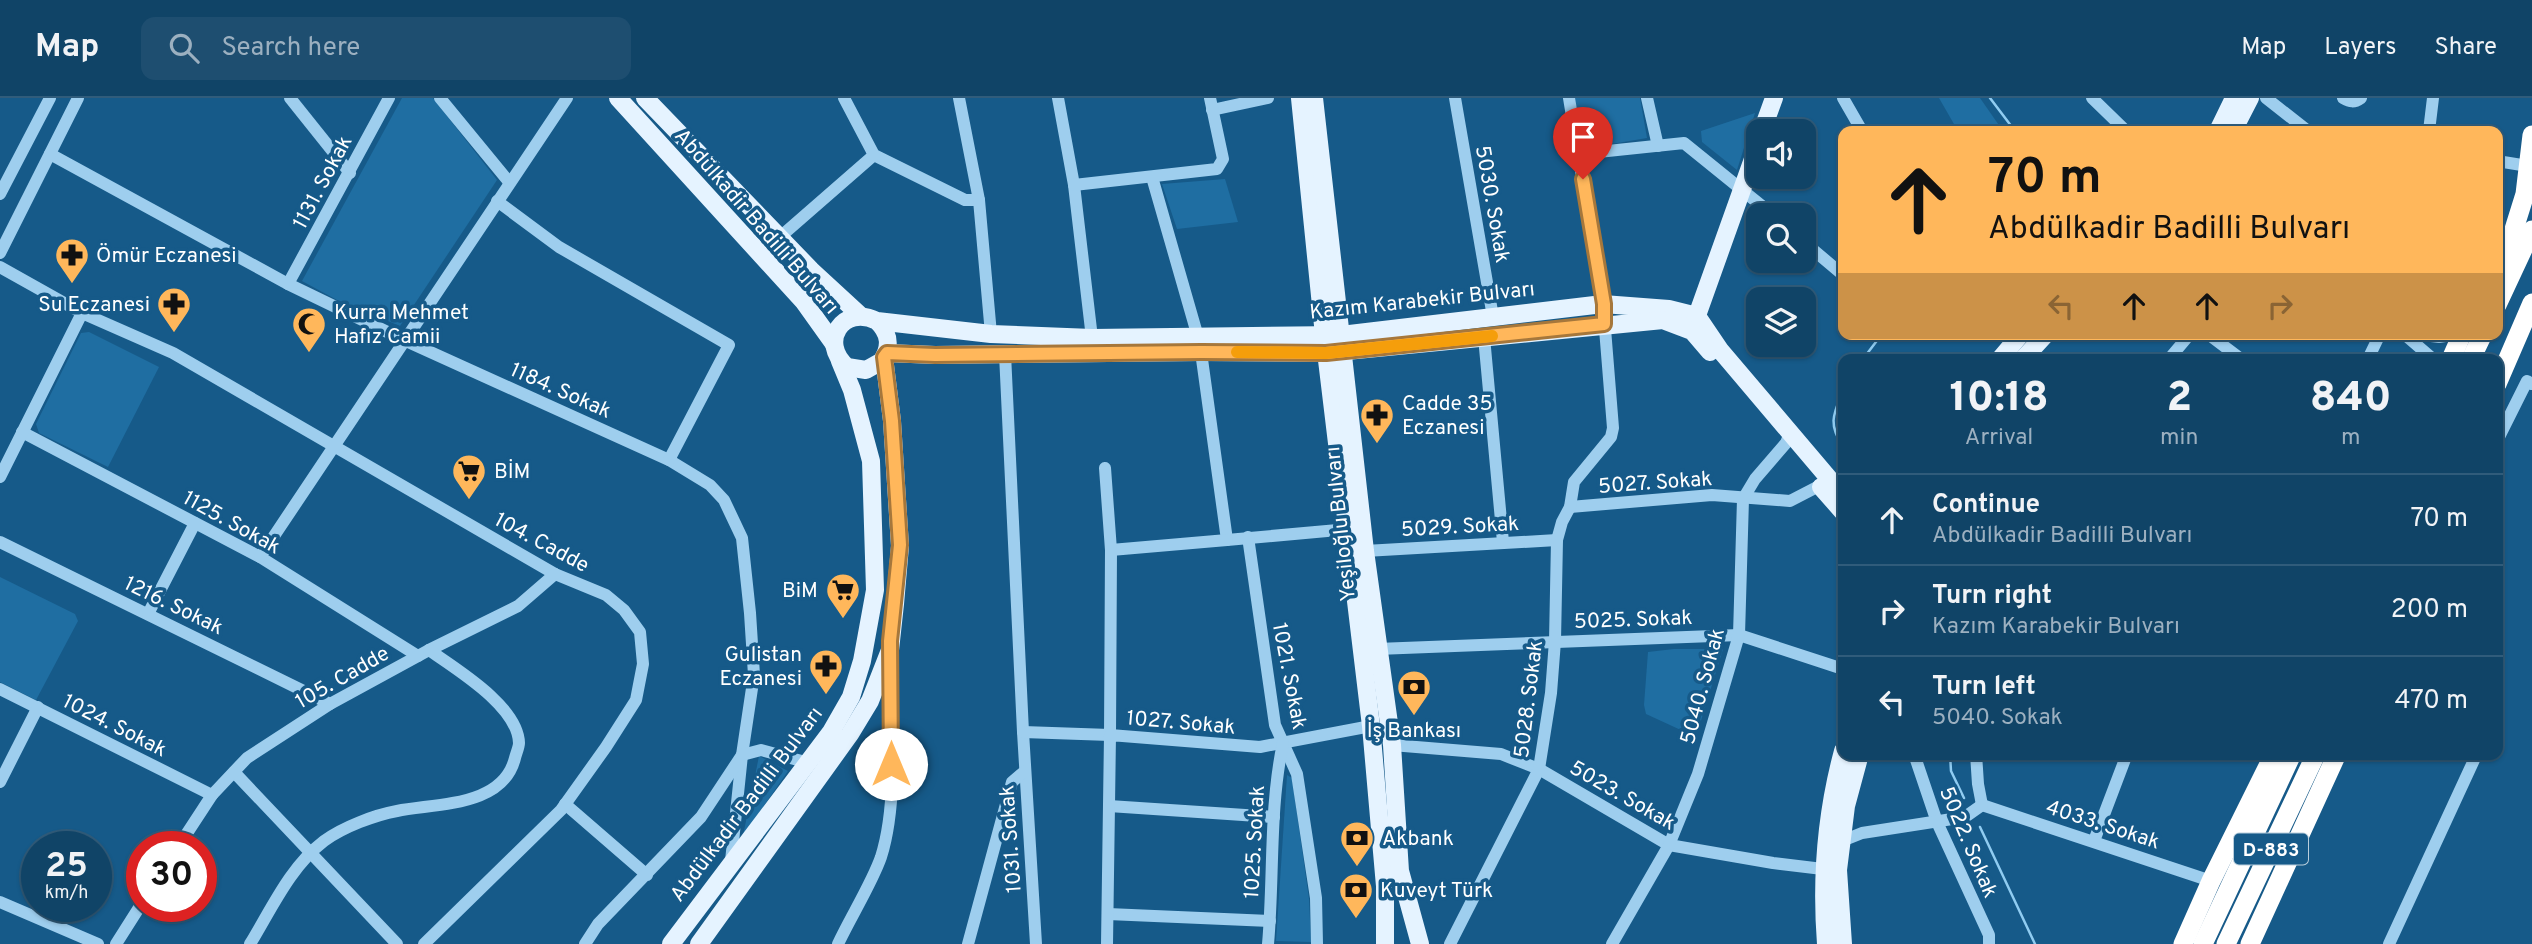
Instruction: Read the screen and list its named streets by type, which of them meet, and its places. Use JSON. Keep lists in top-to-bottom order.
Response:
{
  "streets": {
    "highway": ["D-883"],
    "main road": ["Abdülkadir Badilli Bulvarı", "Kazım Karabekir Bulvarı", "Yeşiloğlu Bulvarı"],
    "street": [
      "1131. Sokak",
      "5030. Sokak",
      "1184. Sokak",
      "5027. Sokak",
      "1125. Sokak",
      "5029. Sokak",
      "104. Cadde",
      "1216. Sokak",
      "5025. Sokak",
      "1021. Sokak",
      "105. Cadde",
      "5040. Sokak",
      "5028. Sokak",
      "1027. Sokak",
      "1024. Sokak",
      "5023. Sokak",
      "4033. Sokak",
      "1031. Sokak",
      "1025. Sokak",
      "5022. Sokak"
    ]
  },
  "crossings": [
    ["1131. Sokak", "1184. Sokak"],
    ["5030. Sokak", "Kazım Karabekir Bulvarı"],
    ["Abdülkadir Badilli Bulvarı", "Kazım Karabekir Bulvarı"],
    ["Abdülkadir Badilli Bulvarı", "1184. Sokak"],
    ["Kazım Karabekir Bulvarı", "Yeşiloğlu Bulvarı"],
    ["Kazım Karabekir Bulvarı", "5028. Sokak"],
    ["Kazım Karabekir Bulvarı", "1031. Sokak"],
    ["5027. Sokak", "5040. Sokak"],
    ["5027. Sokak", "5028. Sokak"],
    ["1125. Sokak", "105. Cadde"],
    ["Yeşiloğlu Bulvarı", "5029. Sokak"],
    ["Yeşiloğlu Bulvarı", "5025. Sokak"],
    ["Yeşiloğlu Bulvarı", "1027. Sokak"],
    ["Yeşiloğlu Bulvarı", "5023. Sokak"],
    ["5029. Sokak", "5028. Sokak"],
    ["104. Cadde", "105. Cadde"],
    ["1216. Sokak", "105. Cadde"],
    ["5025. Sokak", "5040. Sokak"],
    ["5025. Sokak", "5028. Sokak"],
    ["1021. Sokak", "1027. Sokak"],
    ["1021. Sokak", "1025. Sokak"],
    ["105. Cadde", "1024. Sokak"],
    ["5040. Sokak", "5023. Sokak"],
    ["5028. Sokak", "5023. Sokak"],
    ["1027. Sokak", "1025. Sokak"]
  ],
  "places": {
    "pharmacy": [
      "Ömür Eczanesi",
      "Su Eczanesi",
      "Cadde 35 Eczanesi",
      "Gulistan Eczanesi"
    ],
    "mosque": ["Kurra Mehmet Hafız Camii"],
    "supermarket": ["BİM", "BiM"],
    "bank": ["İş Bankası", "Akbank", "Kuveyt Türk"]
  },
  "page": {
    "header": "Map",
    "search": "Search here",
    "nav": ["Map", "Layers", "Share"],
    "turn": ["70 m", "Abdülkadir Badilli Bulvarı"],
    "eta": [
      "10:18",
      "Arrival",
      "2",
      "min",
      "840",
      "m"
    ],
    "list": [
      {
        "name": "Continue",
        "note": "Abdülkadir Badilli Bulvarı",
        "value": "70 m"
      },
      {
        "name": "Turn right",
        "note": "Kazım Karabekir Bulvarı",
        "value": "200 m"
      },
      {
        "name": "Turn left",
        "note": "5040. Sokak",
        "value": "470 m"
      }
    ],
    "speed": "25 km/h",
    "limit": "30"
  }
}
